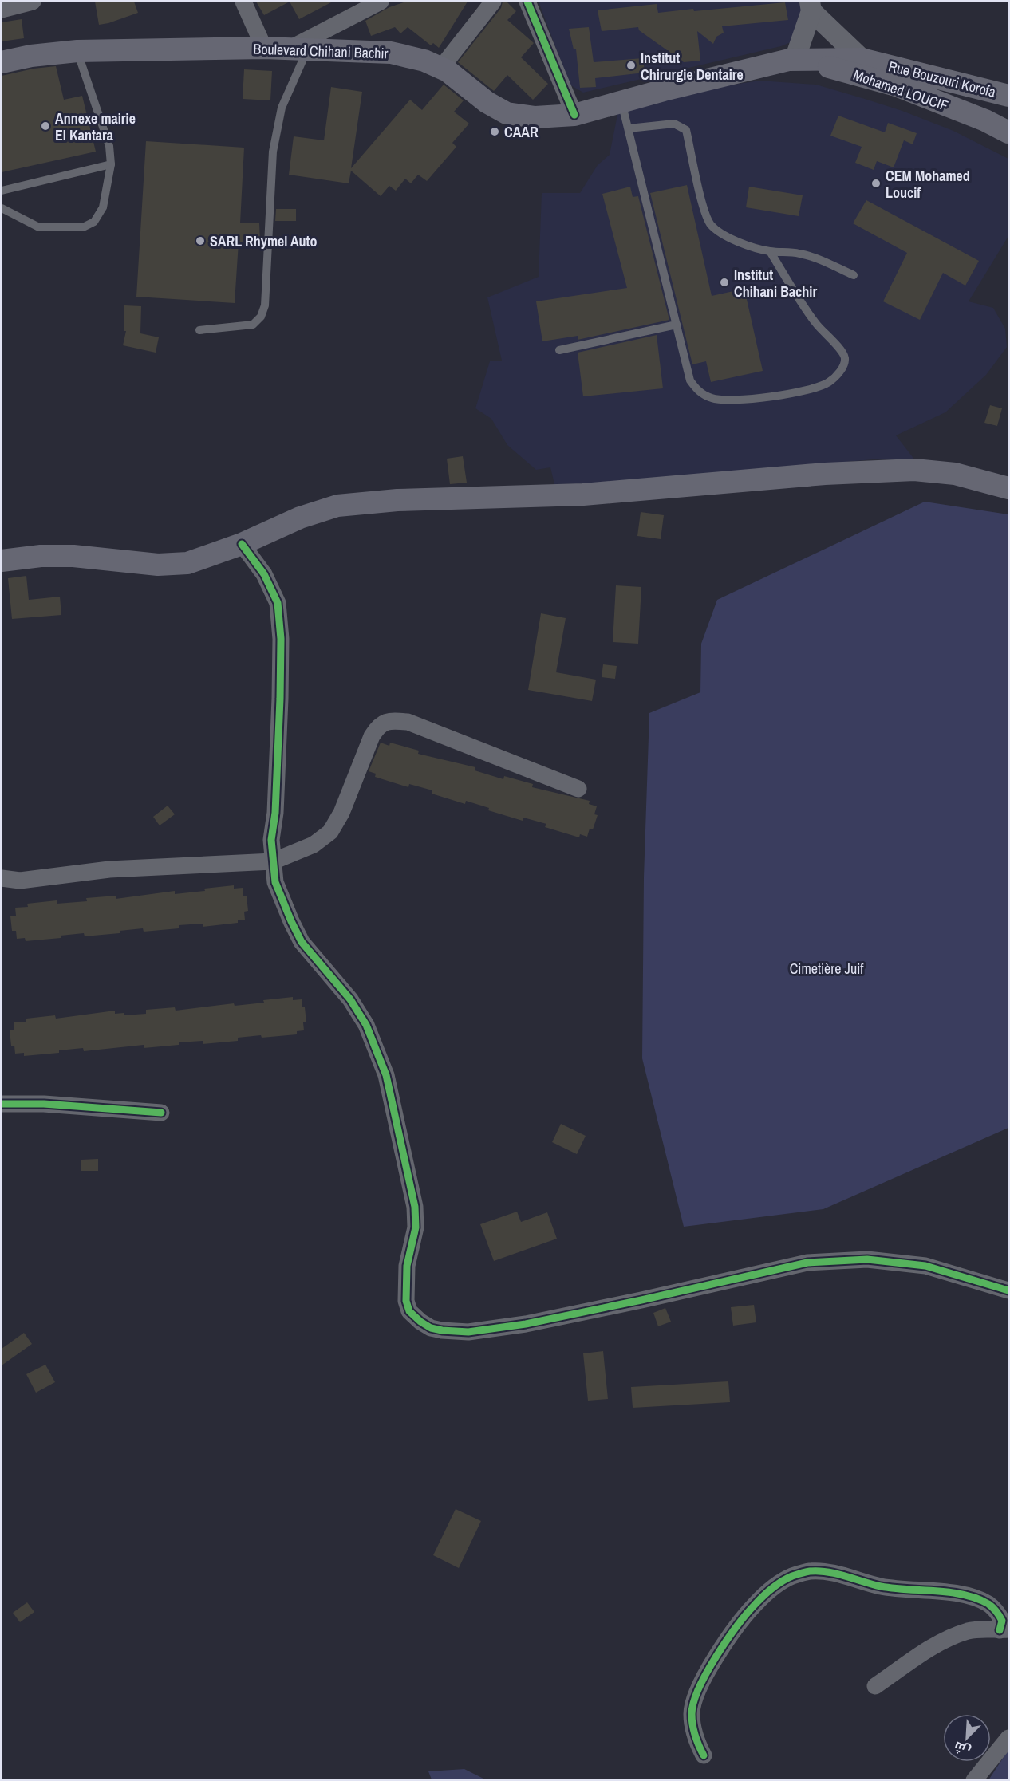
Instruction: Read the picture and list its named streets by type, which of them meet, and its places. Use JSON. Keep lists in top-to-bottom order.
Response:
{
  "streets": {
    "main road": ["Boulevard Chihani Bachir", "Rue Bouzouri Korofa", "Mohamed LOUCIF"]
  },
  "crossings": [
    ["Boulevard Chihani Bachir", "Rue Bouzouri Korofa"],
    ["Boulevard Chihani Bachir", "Mohamed LOUCIF"],
    ["Rue Bouzouri Korofa", "Mohamed LOUCIF"]
  ],
  "parks": ["Cimetière Juif"],
  "places": [
    "Institut Chirurgie Dentaire",
    "Annexe mairie El Kantara",
    "CAAR",
    "CEM Mohamed Loucif",
    "SARL Rhymel Auto",
    "Institut Chihani Bachir"
  ],
  "north": "bottom left"
}
